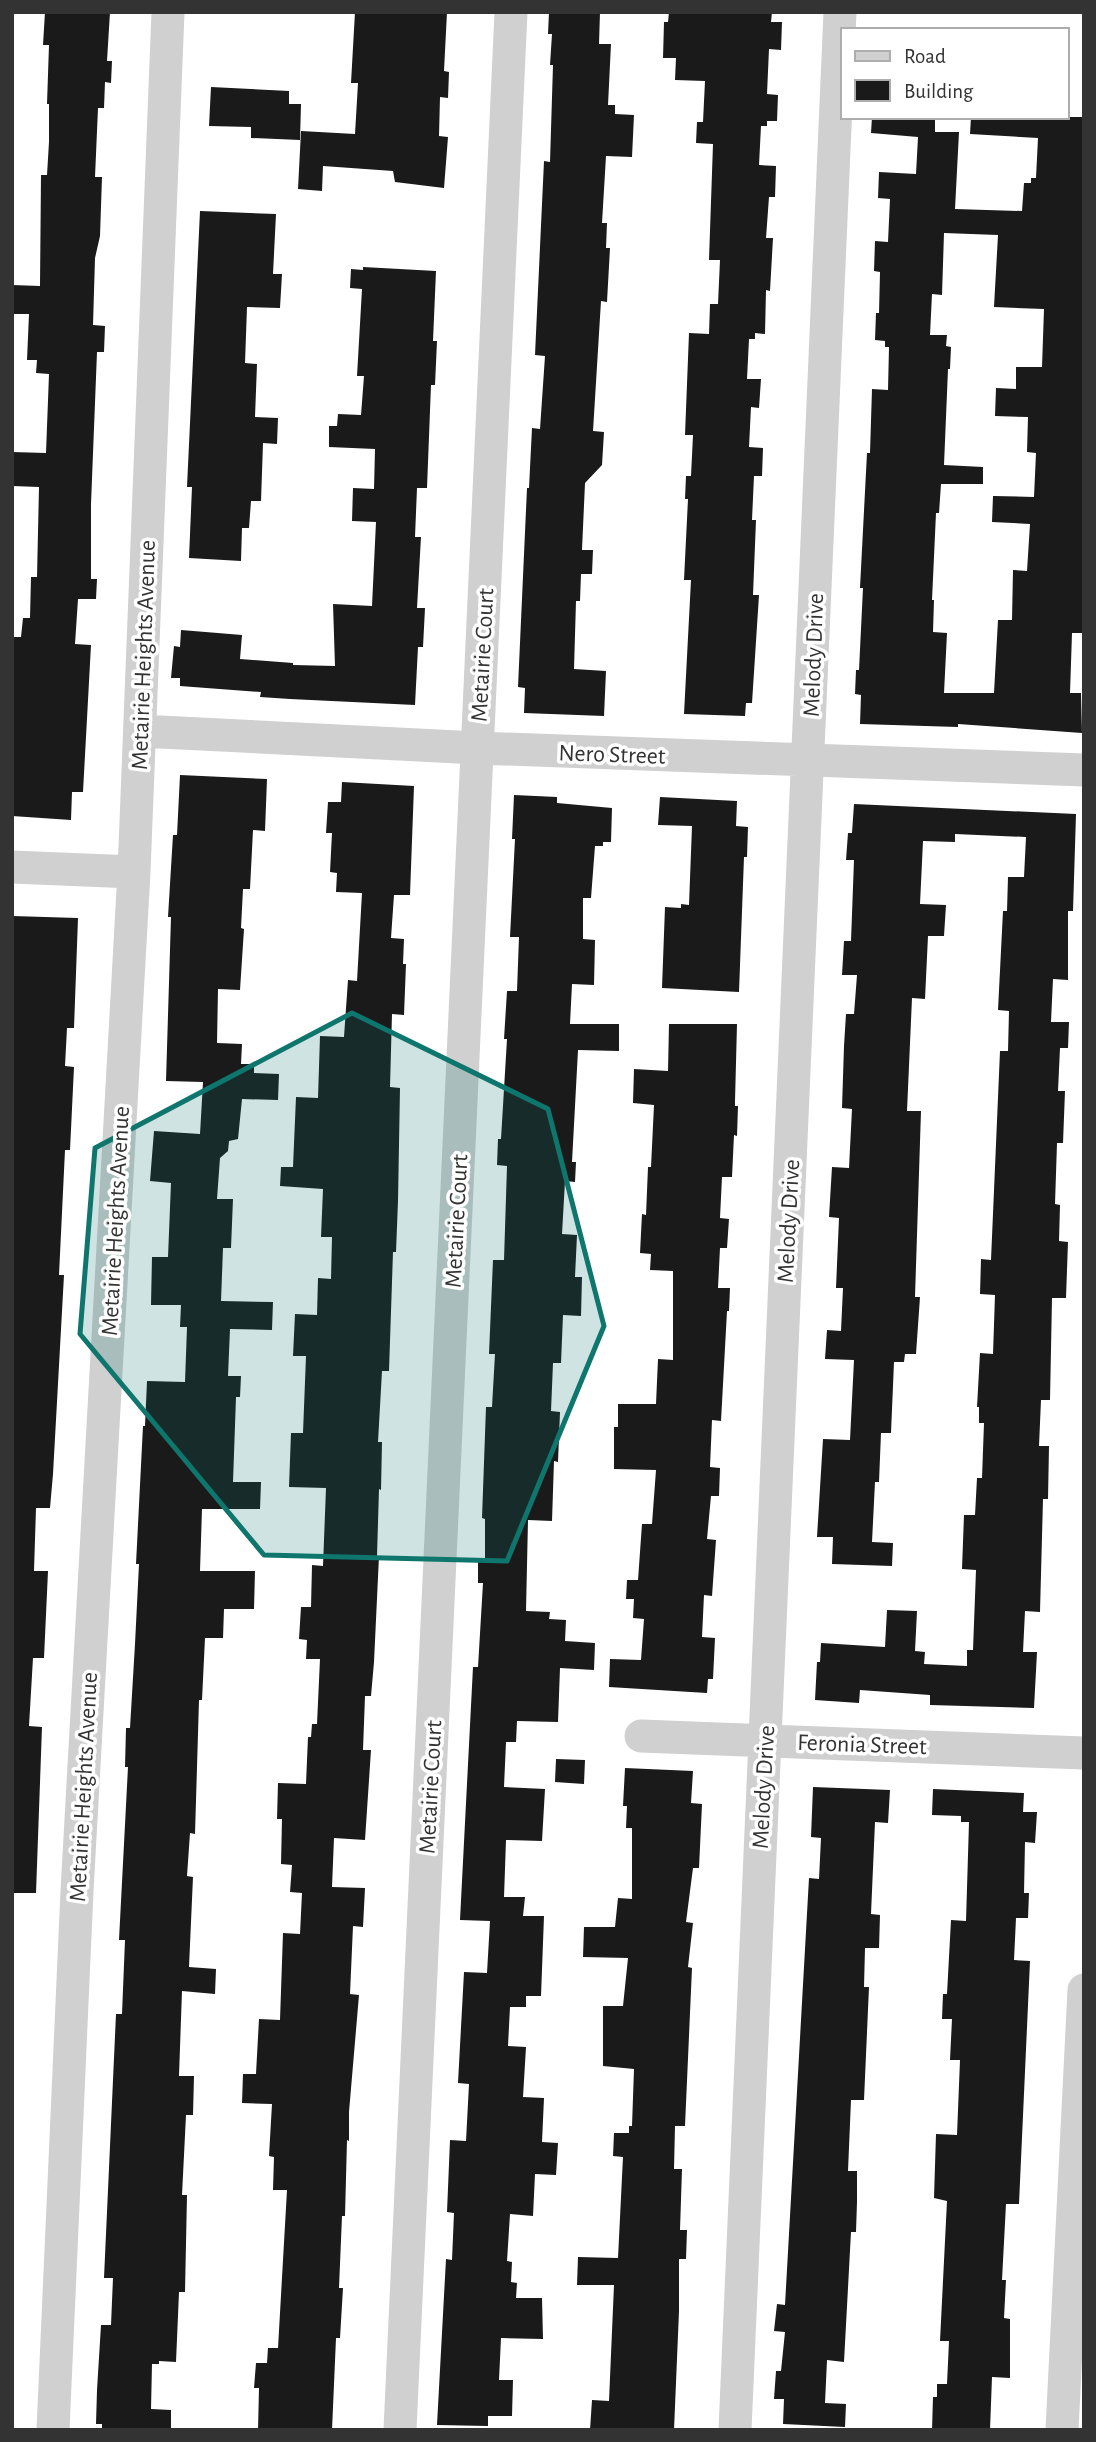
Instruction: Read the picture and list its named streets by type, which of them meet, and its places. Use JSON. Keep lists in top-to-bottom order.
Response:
{
  "streets": {
    "street": [
      "Metairie Heights Avenue",
      "Metairie Court",
      "Melody Drive",
      "Nero Street",
      "Feronia Street"
    ]
  },
  "crossings": [
    ["Metairie Heights Avenue", "Nero Street"],
    ["Metairie Court", "Nero Street"],
    ["Melody Drive", "Nero Street"],
    ["Melody Drive", "Feronia Street"]
  ],
  "legend": ["Road", "Building"]
}
